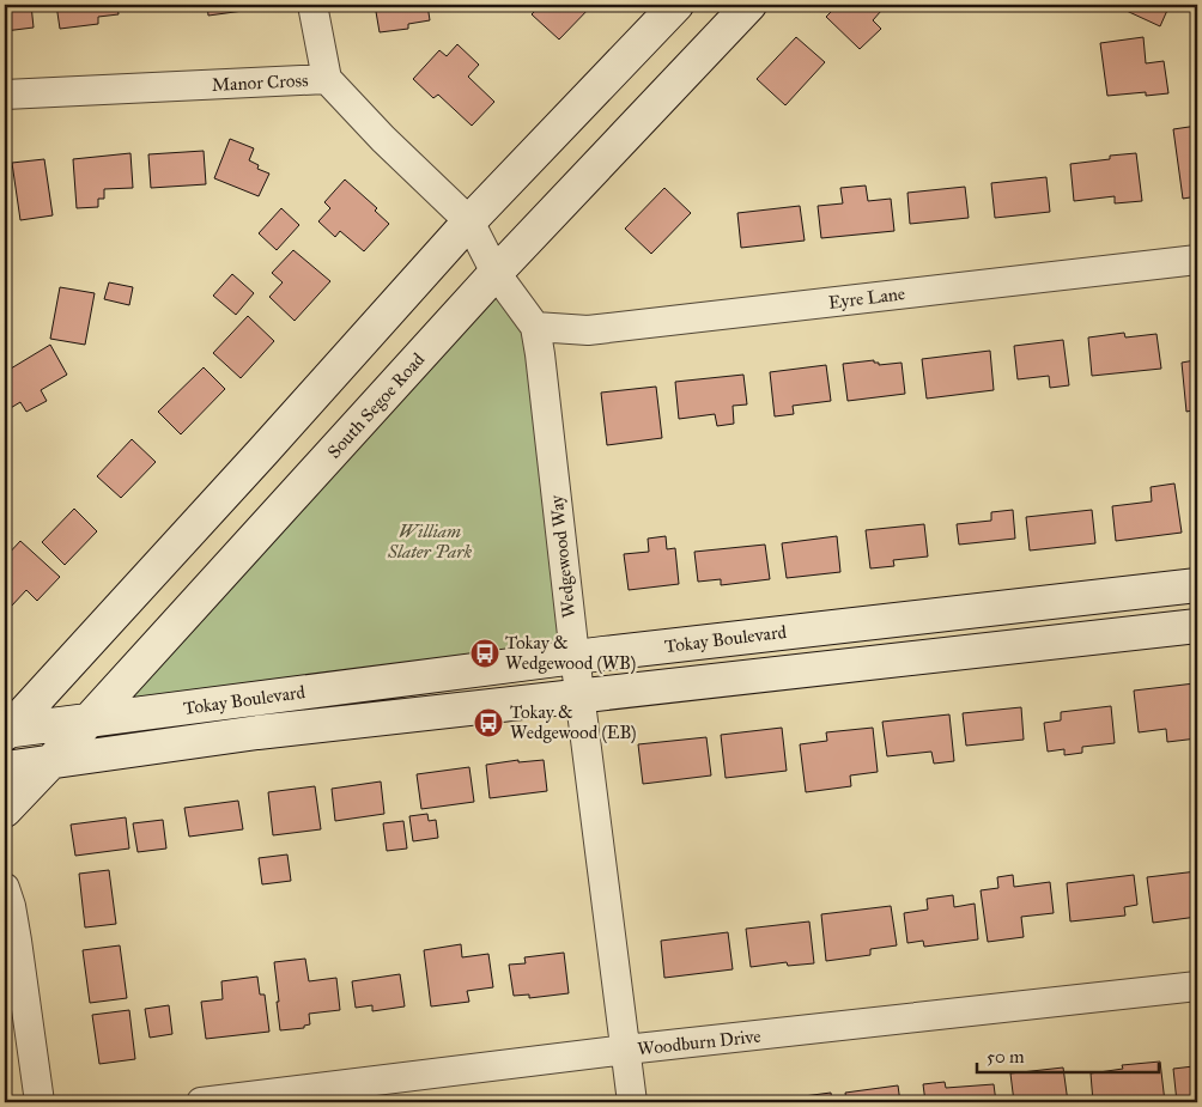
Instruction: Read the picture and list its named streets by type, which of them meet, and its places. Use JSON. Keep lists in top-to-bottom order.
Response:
{
  "streets": {
    "street": [
      "Manor Cross",
      "Eyre Lane",
      "South Segoe Road",
      "Wedgewood Way",
      "Tokay Boulevard",
      "Woodburn Drive"
    ]
  },
  "crossings": [
    ["Manor Cross", "South Segoe Road"],
    ["Manor Cross", "Wedgewood Way"],
    ["Eyre Lane", "Wedgewood Way"],
    ["South Segoe Road", "Wedgewood Way"],
    ["South Segoe Road", "Tokay Boulevard"],
    ["Wedgewood Way", "Tokay Boulevard"],
    ["Wedgewood Way", "Woodburn Drive"]
  ],
  "parks": ["William Slater Park"],
  "places": {
    "bus stop": ["Tokay & Wedgewood (WB)", "Tokay & Wedgewood (EB)"]
  },
  "scale_bar": "50 m"
}
